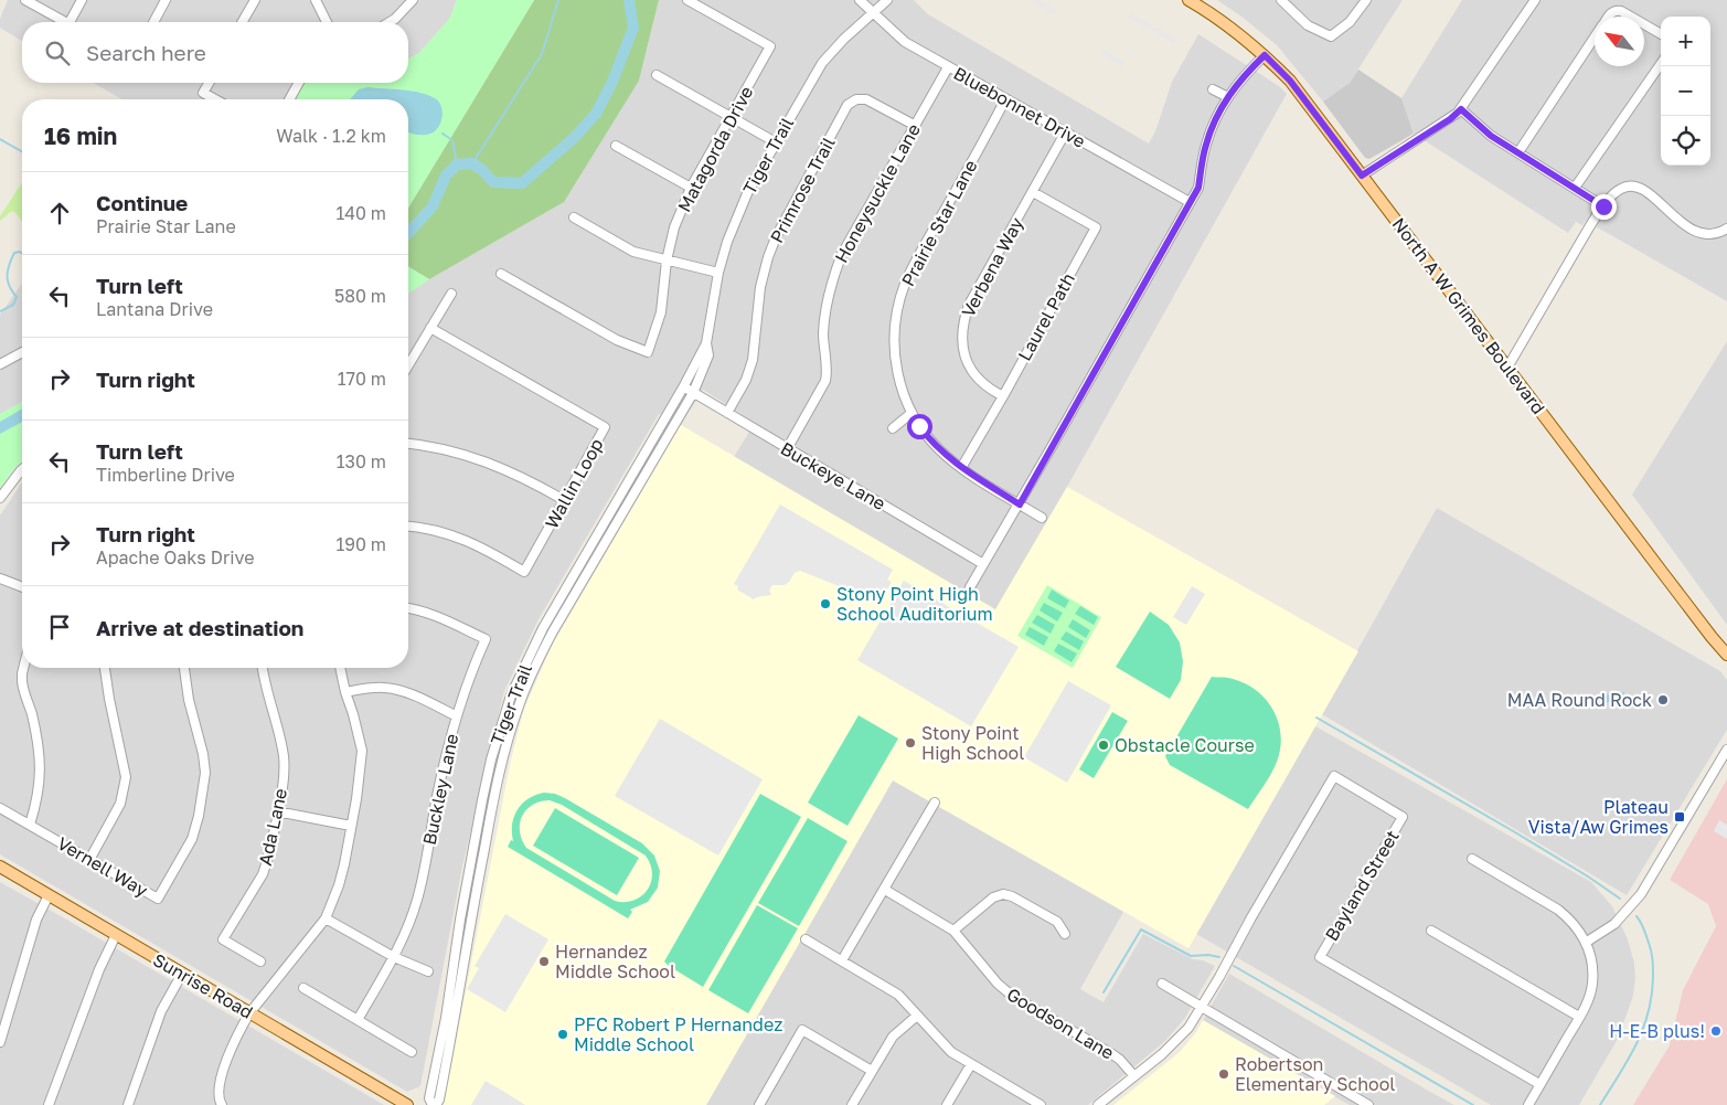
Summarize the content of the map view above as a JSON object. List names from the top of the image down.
{
  "streets": {
    "main road": ["North A W Grimes Boulevard", "Sunrise Road"],
    "street": [
      "Bluebonnet Drive",
      "Matagorda Drive",
      "Tiger Trail",
      "Primrose Trail",
      "Honeysuckle Lane",
      "Prairie Star Lane",
      "Verbena Way",
      "Laurel Path",
      "Buckeye Lane",
      "Wallin Loop",
      "Buckley Lane",
      "Ada Lane",
      "Vernell Way",
      "Bayland Street",
      "Goodson Lane"
    ]
  },
  "crossings": [
    ["Bluebonnet Drive", "Tiger Trail"],
    ["Bluebonnet Drive", "Honeysuckle Lane"],
    ["Bluebonnet Drive", "Prairie Star Lane"],
    ["Bluebonnet Drive", "Verbena Way"],
    ["Tiger Trail", "Buckeye Lane"],
    ["Primrose Trail", "Honeysuckle Lane"],
    ["Primrose Trail", "Buckeye Lane"],
    ["Honeysuckle Lane", "Buckeye Lane"],
    ["Prairie Star Lane", "Laurel Path"],
    ["Verbena Way", "Laurel Path"],
    ["Bayland Street", "Goodson Lane"]
  ],
  "places": {
    "other": [
      "Stony Point High School Auditorium",
      "MAA Round Rock",
      "Stony Point High School",
      "Obstacle Course",
      "Hernandez Middle School",
      "H-E-B plus!",
      "PFC Robert P Hernandez Middle School",
      "Robertson Elementary School"
    ],
    "transit": ["Plateau Vista/Aw Grimes"]
  },
  "north": "top left",
  "page": {
    "map_buttons": ["+", "−"],
    "search": "Search here",
    "heading": ["16 min", "Walk · 1.2 km"],
    "list": [
      ["Continue", "Prairie Star Lane", "140 m"],
      ["Turn left", "Lantana Drive", "580 m"],
      ["Turn right", "170 m"],
      ["Turn left", "Timberline Drive", "130 m"],
      ["Turn right", "Apache Oaks Drive", "190 m"],
      "Arrive at destination"
    ]
  }
}
